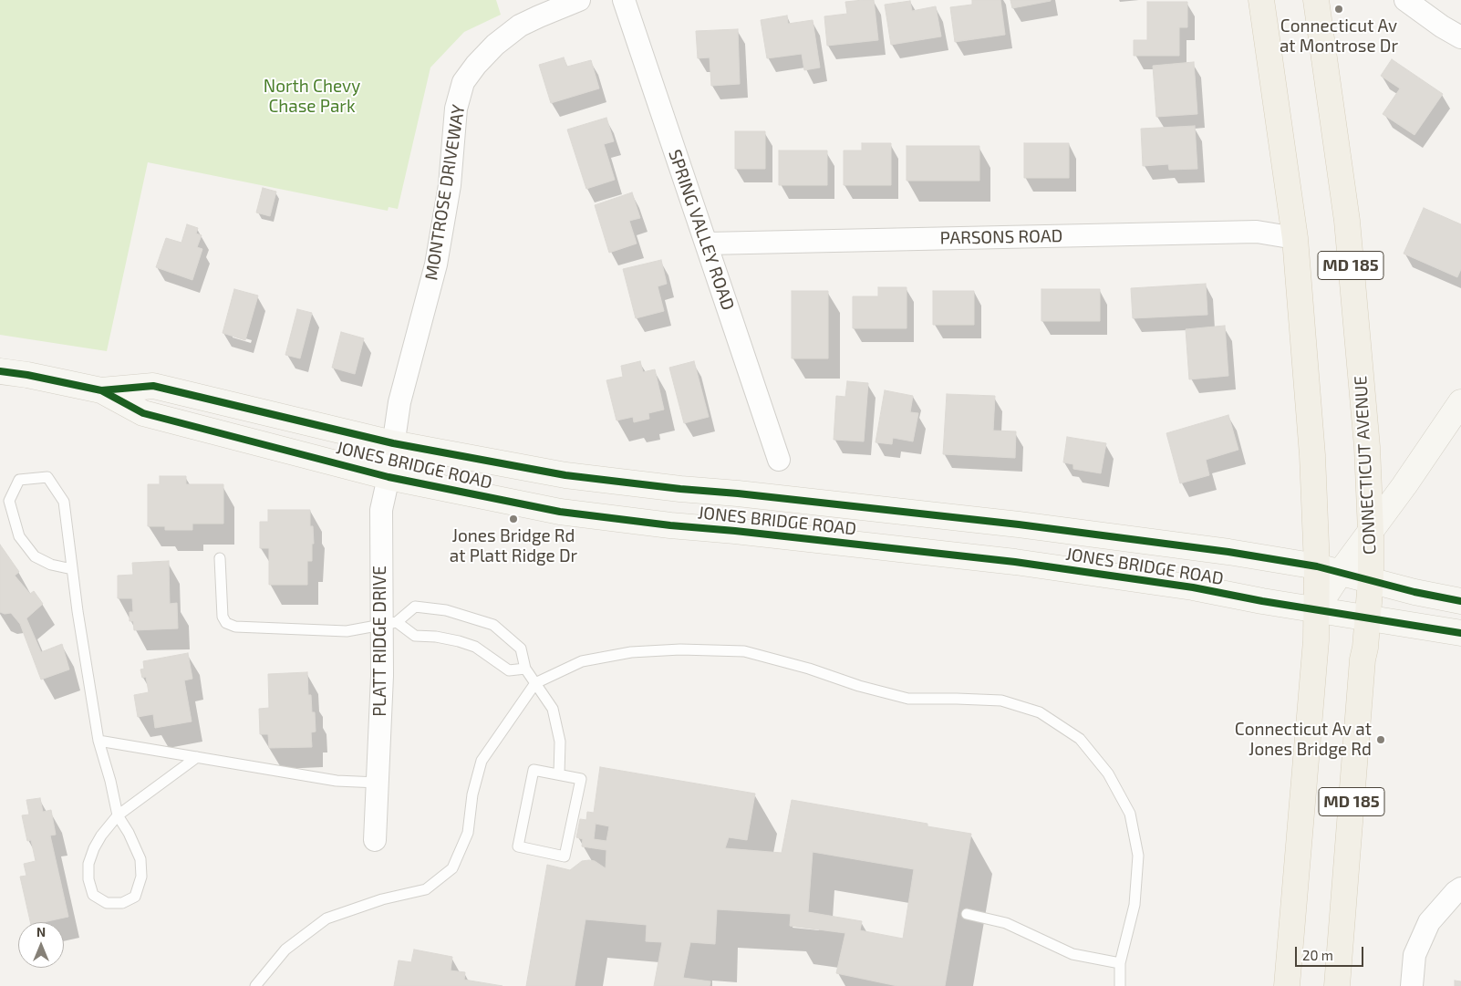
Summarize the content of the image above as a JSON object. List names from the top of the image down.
{
  "streets": {
    "main road": ["MD 185", "JONES BRIDGE ROAD", "CONNECTICUT AVENUE"],
    "street": [
      "MONTROSE DRIVEWAY",
      "SPRING VALLEY ROAD",
      "PARSONS ROAD",
      "PLATT RIDGE DRIVE"
    ]
  },
  "crossings": [
    ["MONTROSE DRIVEWAY", "JONES BRIDGE ROAD"],
    ["MONTROSE DRIVEWAY", "PLATT RIDGE DRIVE"],
    ["SPRING VALLEY ROAD", "PARSONS ROAD"],
    ["PARSONS ROAD", "MD 185"],
    ["MD 185", "JONES BRIDGE ROAD"],
    ["JONES BRIDGE ROAD", "CONNECTICUT AVENUE"],
    ["JONES BRIDGE ROAD", "PLATT RIDGE DRIVE"]
  ],
  "parks": ["North Chevy Chase Park"],
  "places": ["Connecticut Av at Montrose Dr", "Jones Bridge Rd at Platt Ridge Dr", "Connecticut Av at Jones Bridge Rd"],
  "scale_bar": "20 m",
  "north": "top"
}
